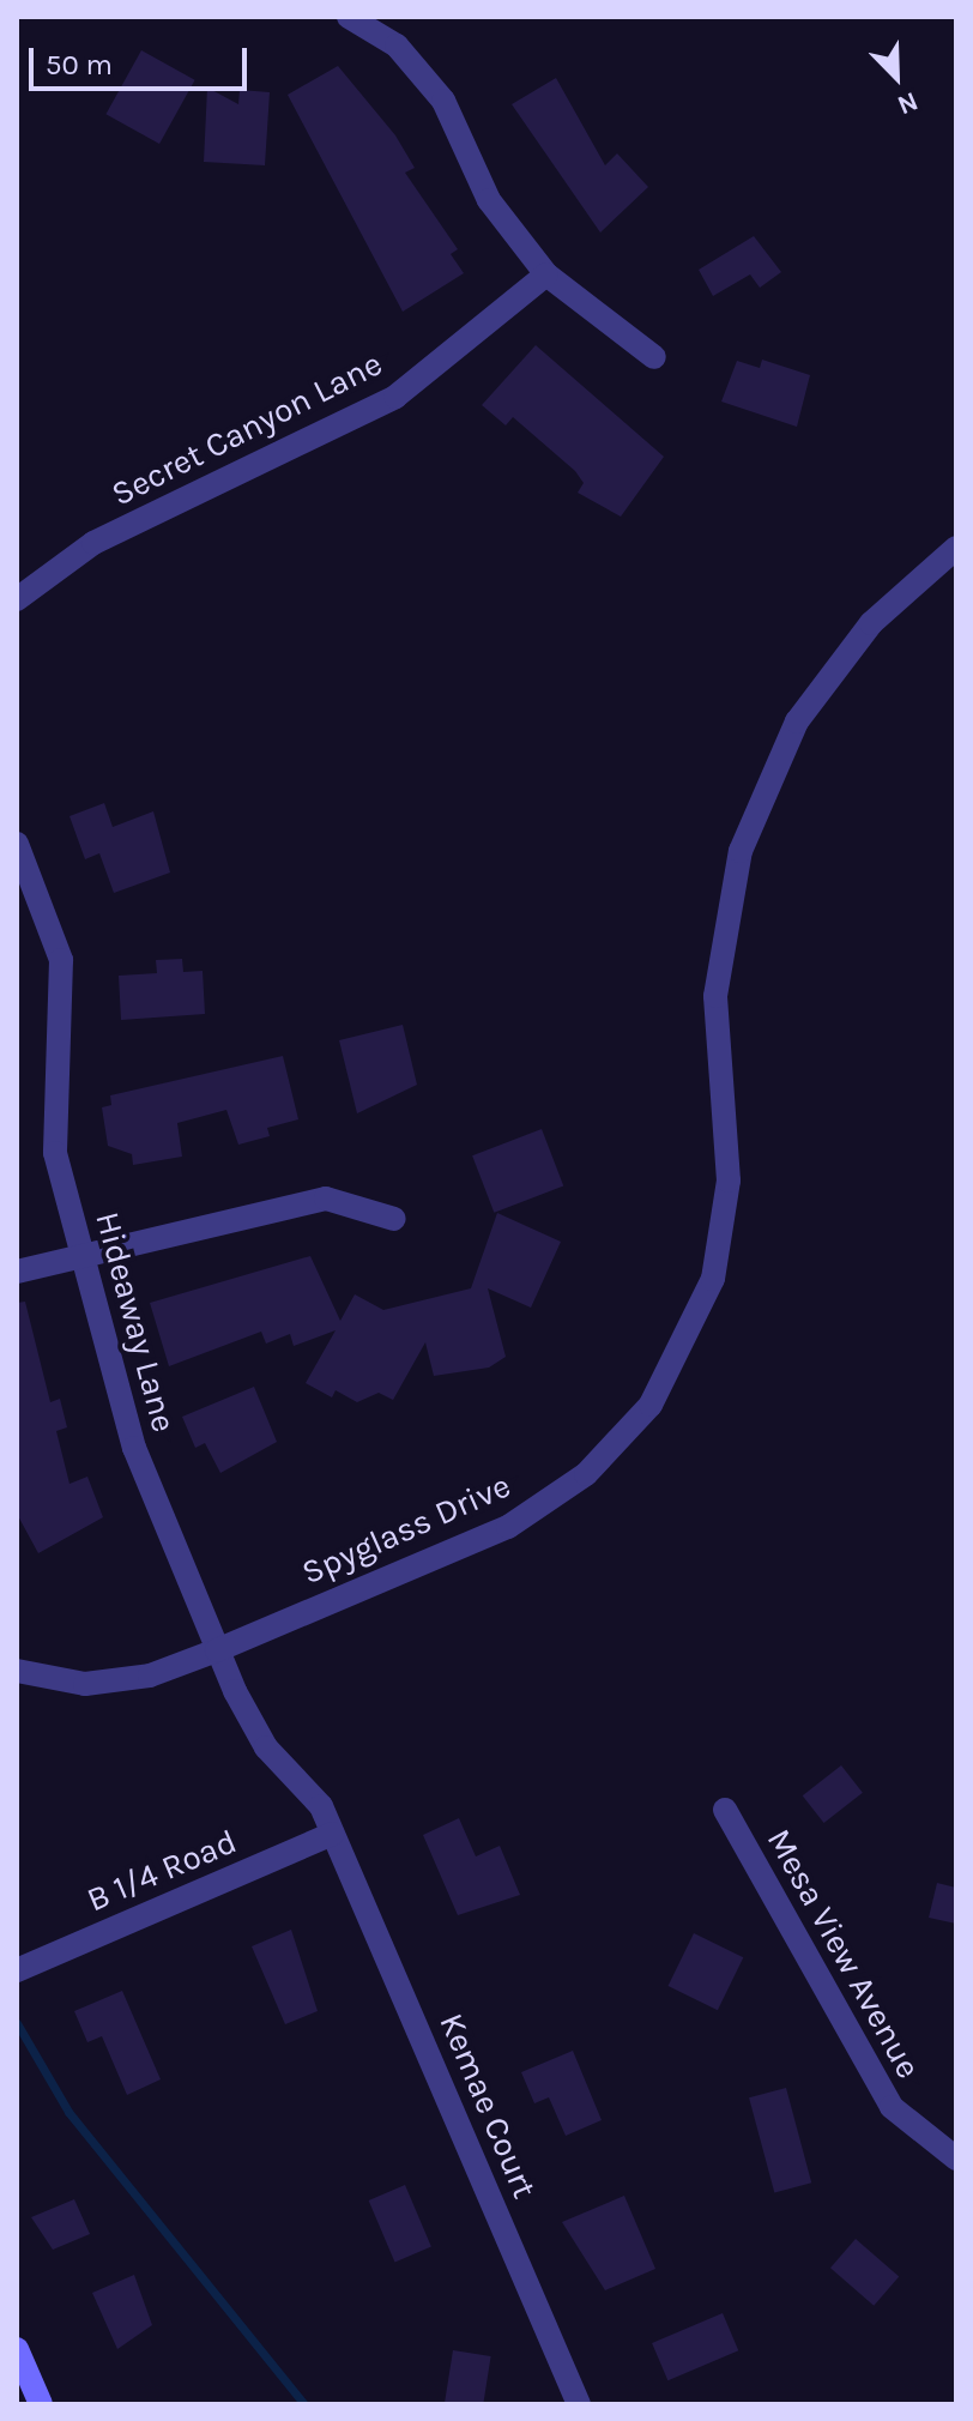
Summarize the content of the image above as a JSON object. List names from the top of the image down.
{
  "streets": {
    "street": [
      "Secret Canyon Lane",
      "Hideaway Lane",
      "Spyglass Drive",
      "B 1/4 Road",
      "Mesa View Avenue",
      "Kemae Court"
    ]
  },
  "crossings": [
    ["Hideaway Lane", "Spyglass Drive"],
    ["Hideaway Lane", "B 1/4 Road"],
    ["Hideaway Lane", "Kemae Court"],
    ["B 1/4 Road", "Kemae Court"]
  ],
  "scale_bar": "50 m",
  "north": "bottom right"
}
